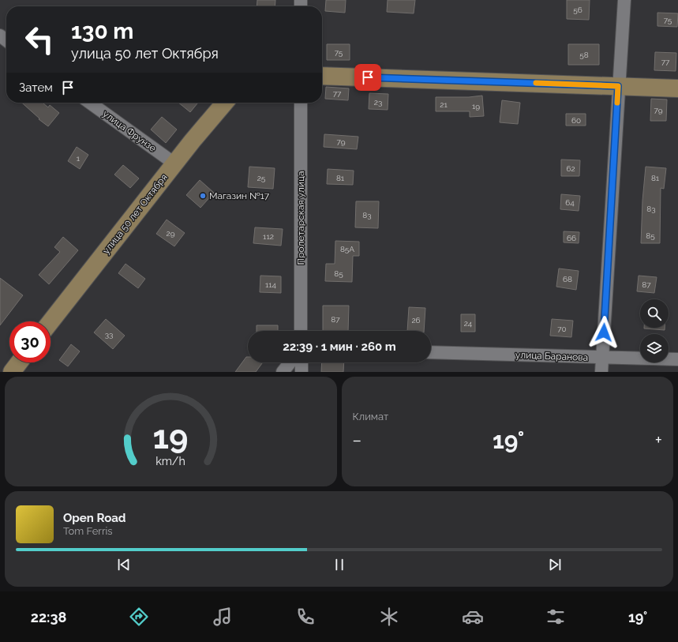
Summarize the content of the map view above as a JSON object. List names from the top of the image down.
{
  "streets": {
    "main road": ["улица 50 лет Октября"],
    "street": ["улица Фрунзе", "Пролетарская улица", "улица Баранова"]
  },
  "crossings": [
    ["улица Фрунзе", "улица 50 лет Октября"]
  ],
  "places": ["Магазин №17"],
  "house_numbers": [
    "56",
    "75",
    "75",
    "58",
    "77",
    "77",
    "23",
    "21",
    "19",
    "79",
    "60",
    "79",
    "1",
    "62",
    "25",
    "81",
    "81",
    "64",
    "83",
    "83",
    "29",
    "85",
    "112",
    "66",
    "85А",
    "85",
    "68",
    "114",
    "87",
    "87",
    "26",
    "24",
    "70",
    "33"
  ],
  "page": {
    "turn": ["130 m", "улица 50 лет Октября"],
    "then": "Затем",
    "limit": "30",
    "trip": "22:39 · 1 мин · 260 m",
    "tile": "Климат",
    "heat": ["−", "19°", "+"],
    "song": ["Open Road", "Tom Ferris"],
    "tabs": ["22:38", "19°"],
    "gauge": ["19", "km/h"]
  }
}
